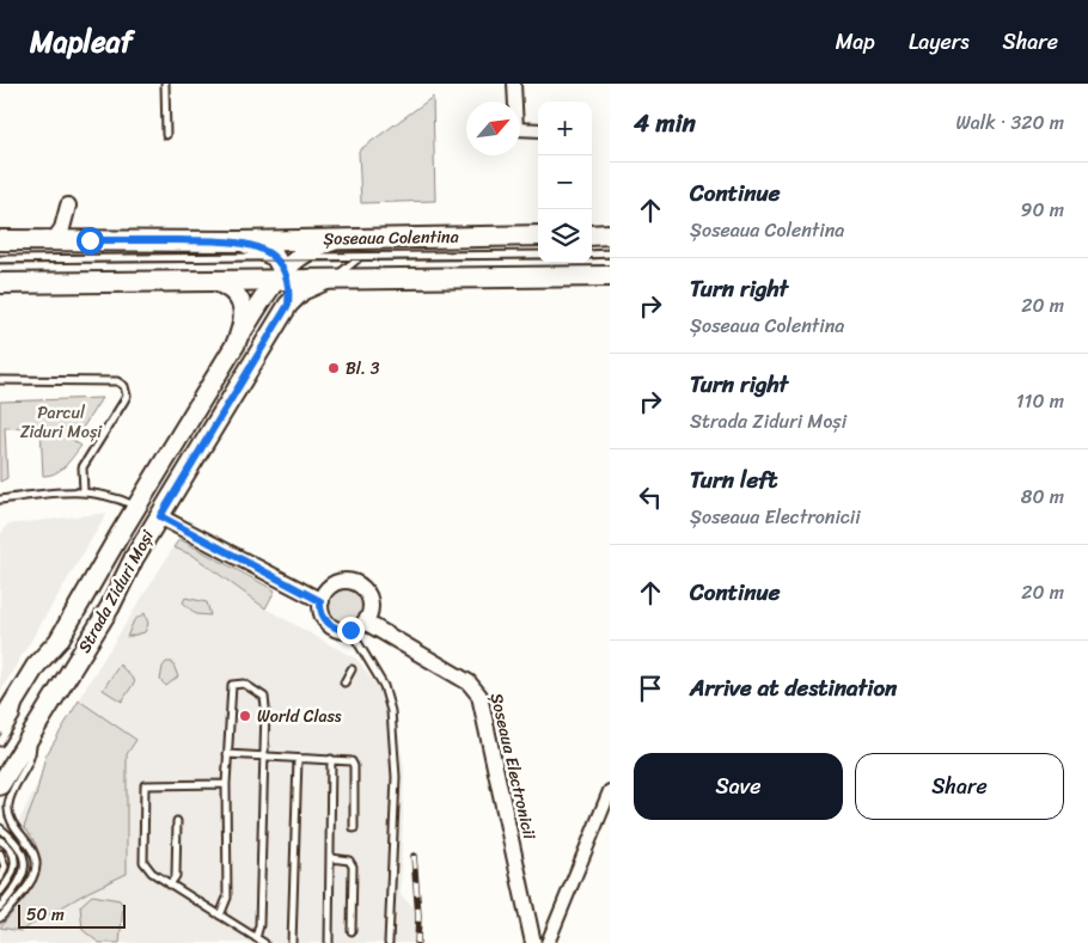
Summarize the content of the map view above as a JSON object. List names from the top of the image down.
{
  "streets": {
    "main road": ["Șoseaua Colentina", "Strada Ziduri Moși"],
    "street": ["Șoseaua Electronicii"]
  },
  "crossings": [
    ["Șoseaua Colentina", "Strada Ziduri Moși"]
  ],
  "parks": ["Parcul Ziduri Moși"],
  "places": ["Bl. 3", "World Class"],
  "scale_bar": "50 m",
  "north": "top right",
  "page": {
    "header": "Mapleaf",
    "nav": ["Map", "Layers", "Share"],
    "heading": ["4 min", "Walk · 320 m"],
    "map_buttons": ["+", "−"],
    "list": [
      ["Continue", "Șoseaua Colentina", "90 m"],
      ["Turn right", "Șoseaua Colentina", "20 m"],
      ["Turn right", "Strada Ziduri Moși", "110 m"],
      ["Turn left", "Șoseaua Electronicii", "80 m"],
      ["Continue", "20 m"],
      "Arrive at destination"
    ],
    "buttons": ["Save", "Share"],
    "scale": "50 m"
  }
}
